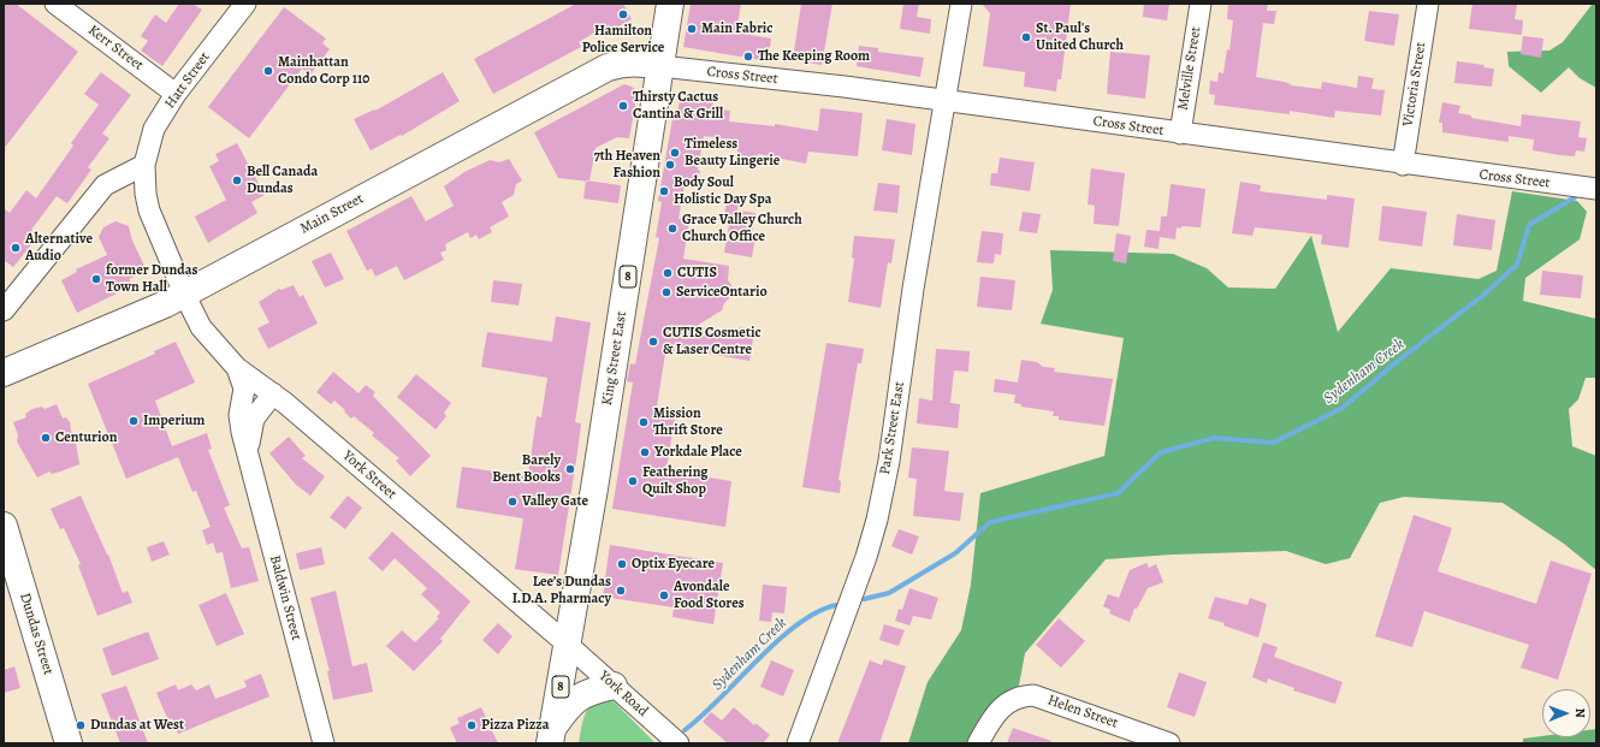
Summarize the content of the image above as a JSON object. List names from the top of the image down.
{
  "streets": {
    "main road": [
      "Main Street",
      "8",
      "King Street East",
      "Dundas Street"
    ],
    "street": [
      "Kerr Street",
      "Melville Street",
      "Cross Street",
      "Hatt Street",
      "Victoria Street",
      "Park Street East",
      "York Street",
      "Baldwin Street",
      "York Road",
      "Helen Street"
    ]
  },
  "crossings": [
    ["Kerr Street", "Hatt Street"],
    ["Melville Street", "Cross Street"],
    ["Cross Street", "Victoria Street"],
    ["Cross Street", "Main Street"],
    ["Cross Street", "King Street East"],
    ["Cross Street", "Park Street East"],
    ["Hatt Street", "Main Street"],
    ["Hatt Street", "York Street"],
    ["Main Street", "King Street East"],
    ["Main Street", "York Street"],
    ["8", "King Street East"],
    ["8", "York Street"],
    ["8", "York Road"],
    ["King Street East", "York Street"],
    ["King Street East", "York Road"],
    ["York Street", "Baldwin Street"],
    ["York Street", "York Road"]
  ],
  "water": ["Sydenham Creek"],
  "places": [
    "Hamilton Police Service",
    "Main Fabric",
    "St. Paul's United Church",
    "The Keeping Room",
    "Mainhattan Condo Corp 110",
    "Thirsty Cactus Cantina & Grill",
    "Timeless Beauty Lingerie",
    "7th Heaven Fashion",
    "Bell Canada Dundas",
    "Body Soul Holistic Day Spa",
    "Grace Valley Church Church Office",
    "Alternative Audio",
    "CUTIS",
    "former Dundas Town Hall",
    "ServiceOntario",
    "CUTIS Cosmetic & Laser Centre",
    "Imperium",
    "Mission Thrift Store",
    "Centurion",
    "Yorkdale Place",
    "Barely Bent Books",
    "Feathering Quilt Shop",
    "Valley Gate",
    "Optix Eyecare",
    "Lee’s Dundas I.D.A. Pharmacy",
    "Avondale Food Stores",
    "Dundas at West",
    "Pizza Pizza"
  ],
  "north": "right"
}
